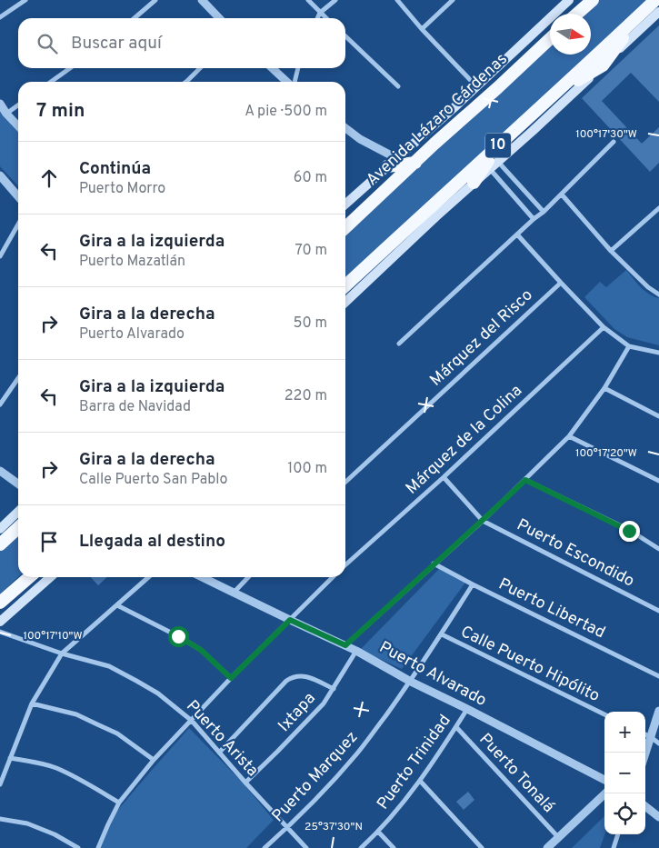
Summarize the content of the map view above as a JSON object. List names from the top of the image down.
{
  "streets": {
    "highway": ["Avenida Lázaro Cárdenas", "10"],
    "street": [
      "Márquez del Risco",
      "Márquez de la Colina",
      "Puerto Escondido",
      "Puerto Libertad",
      "Calle Puerto Hipólito",
      "Puerto Alvarado",
      "Ixtapa",
      "Puerto Arista",
      "Puerto Trinidad",
      "Puerto Tonalá",
      "Puerto Marquez"
    ]
  },
  "crossings": [
    ["Márquez de la Colina", "Puerto Escondido"],
    ["Puerto Libertad", "Puerto Marquez"],
    ["Calle Puerto Hipólito", "Puerto Marquez"],
    ["Puerto Alvarado", "Ixtapa"],
    ["Puerto Alvarado", "Puerto Trinidad"],
    ["Puerto Alvarado", "Puerto Marquez"],
    ["Ixtapa", "Puerto Arista"],
    ["Puerto Arista", "Puerto Marquez"],
    ["Puerto Trinidad", "Puerto Tonalá"]
  ],
  "north": "right",
  "page": {
    "search": "Buscar aquí",
    "heading": ["7 min", "A pie · 500 m"],
    "list": [
      ["Continúa", "Puerto Morro", "60 m"],
      ["Gira a la izquierda", "Puerto Mazatlán", "70 m"],
      ["Gira a la derecha", "Puerto Alvarado", "50 m"],
      ["Gira a la izquierda", "Barra de Navidad", "220 m"],
      ["Gira a la derecha", "Calle Puerto San Pablo", "100 m"],
      "Llegada al destino"
    ],
    "map_buttons": ["+", "−"]
  },
  "coordinates": [
    "100°17'30\"W",
    "100°17'20\"W",
    "100°17'10\"W",
    "25°37'30\"N"
  ]
}
